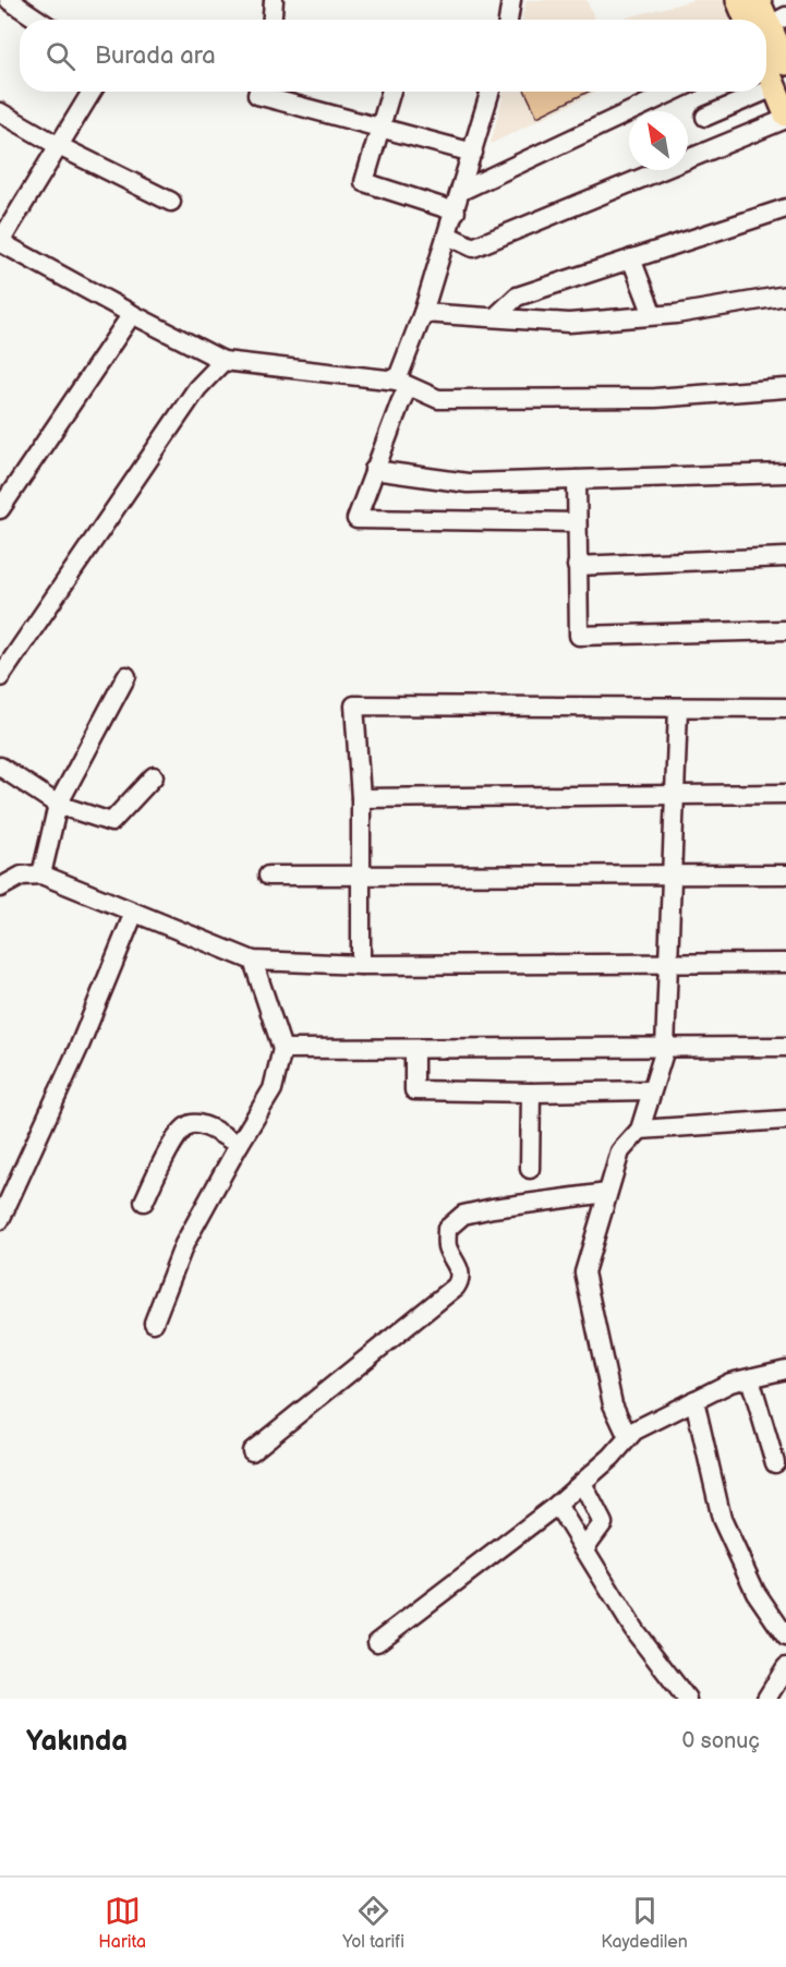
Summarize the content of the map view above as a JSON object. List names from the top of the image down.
{
  "north": "top left",
  "page": {
    "search": "Burada ara",
    "heading": ["Yakında", "0 sonuç"],
    "nav": ["Harita", "Yol tarifi", "Kaydedilen"]
  }
}
